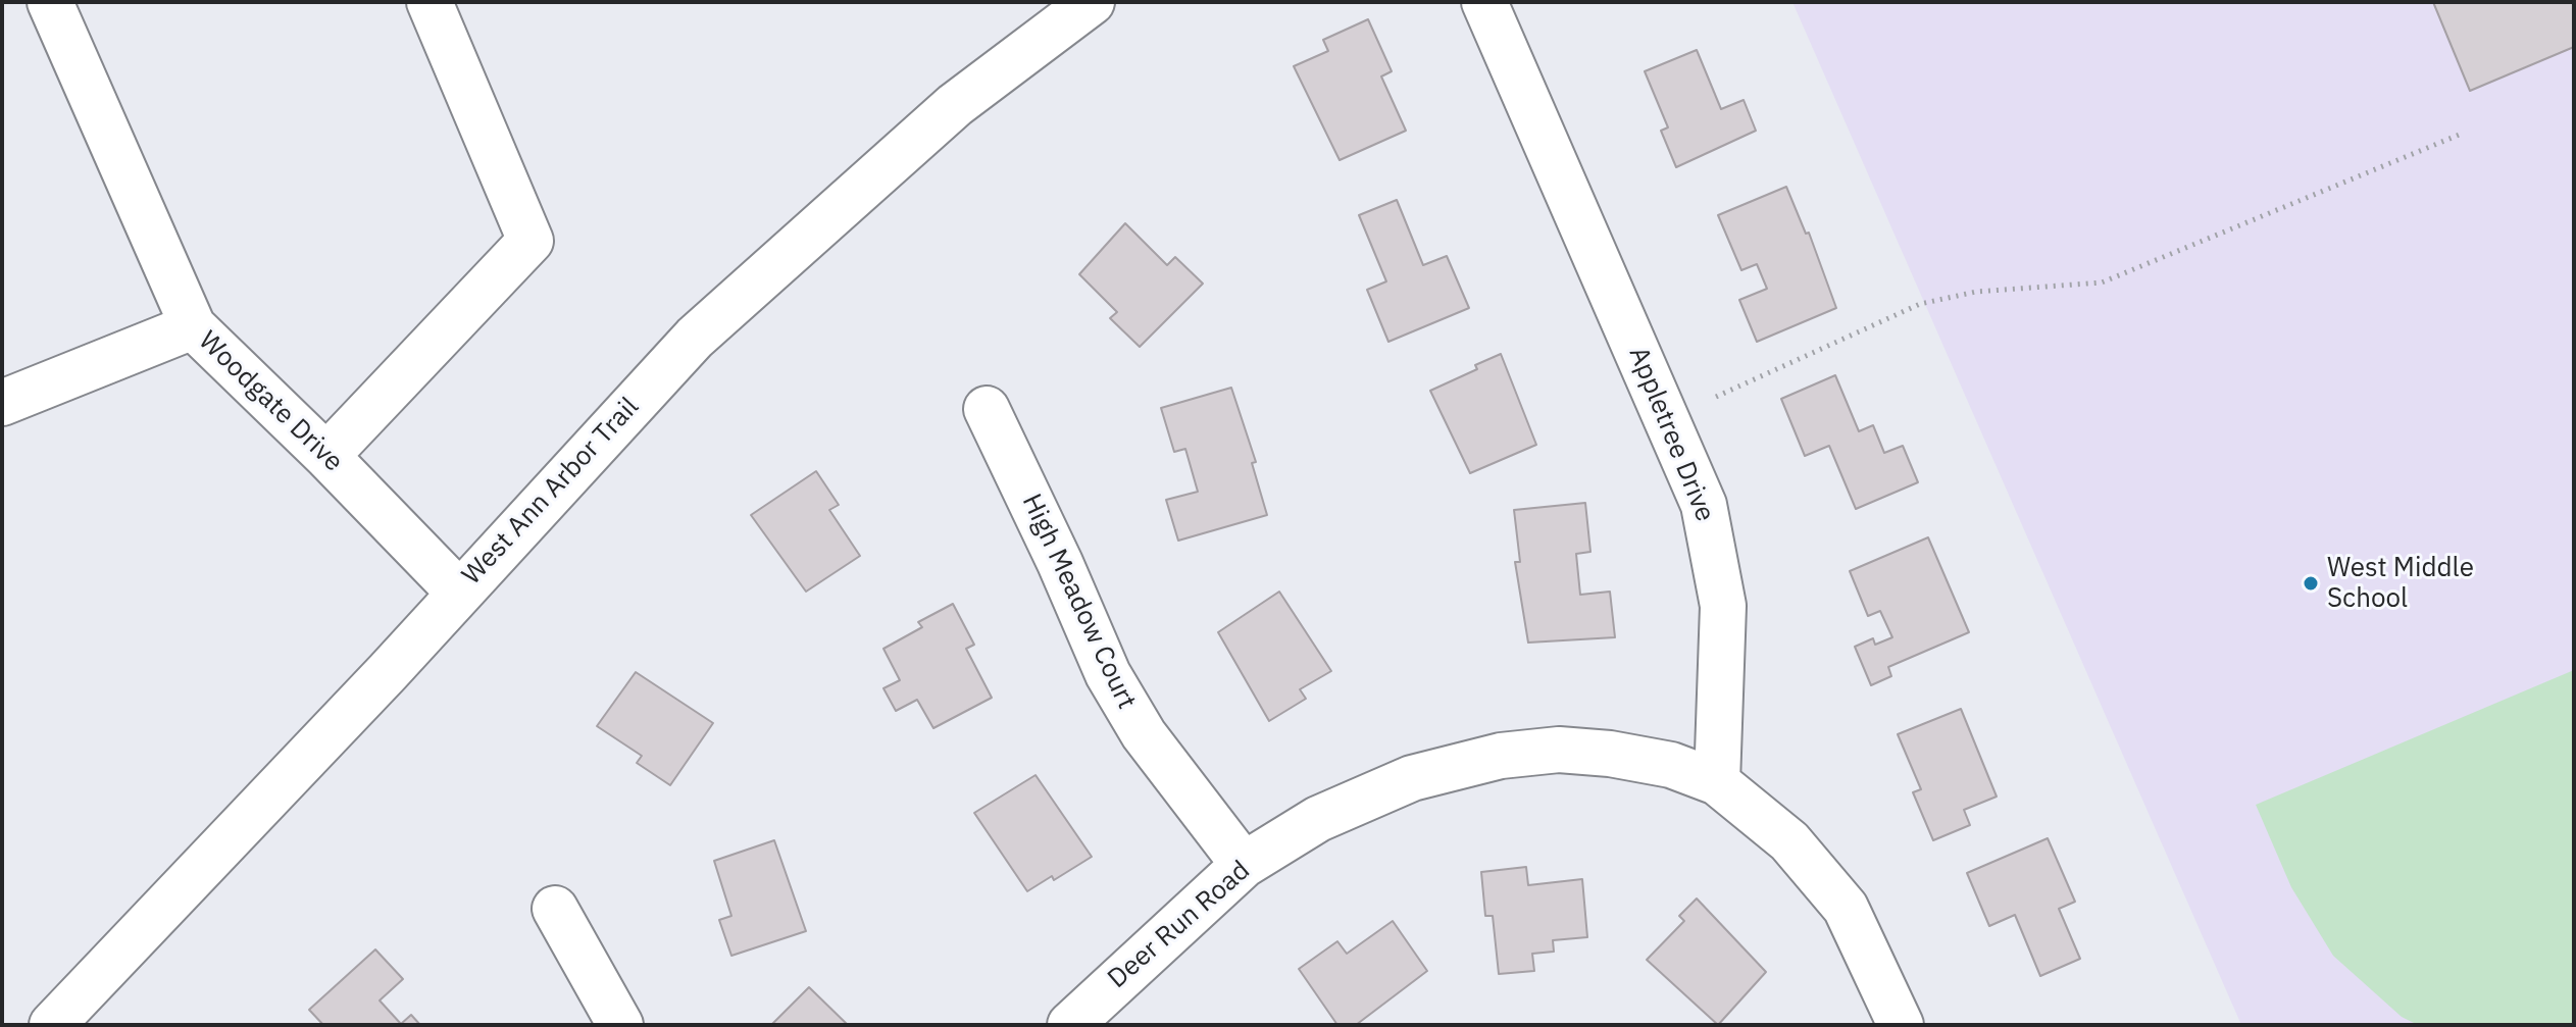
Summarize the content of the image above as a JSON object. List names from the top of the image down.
{
  "streets": {
    "street": [
      "Woodgate Drive",
      "Appletree Drive",
      "West Ann Arbor Trail",
      "High Meadow Court",
      "Deer Run Road"
    ]
  },
  "crossings": [
    ["Woodgate Drive", "West Ann Arbor Trail"],
    ["Appletree Drive", "Deer Run Road"],
    ["High Meadow Court", "Deer Run Road"]
  ],
  "places": ["West Middle School"]
}
